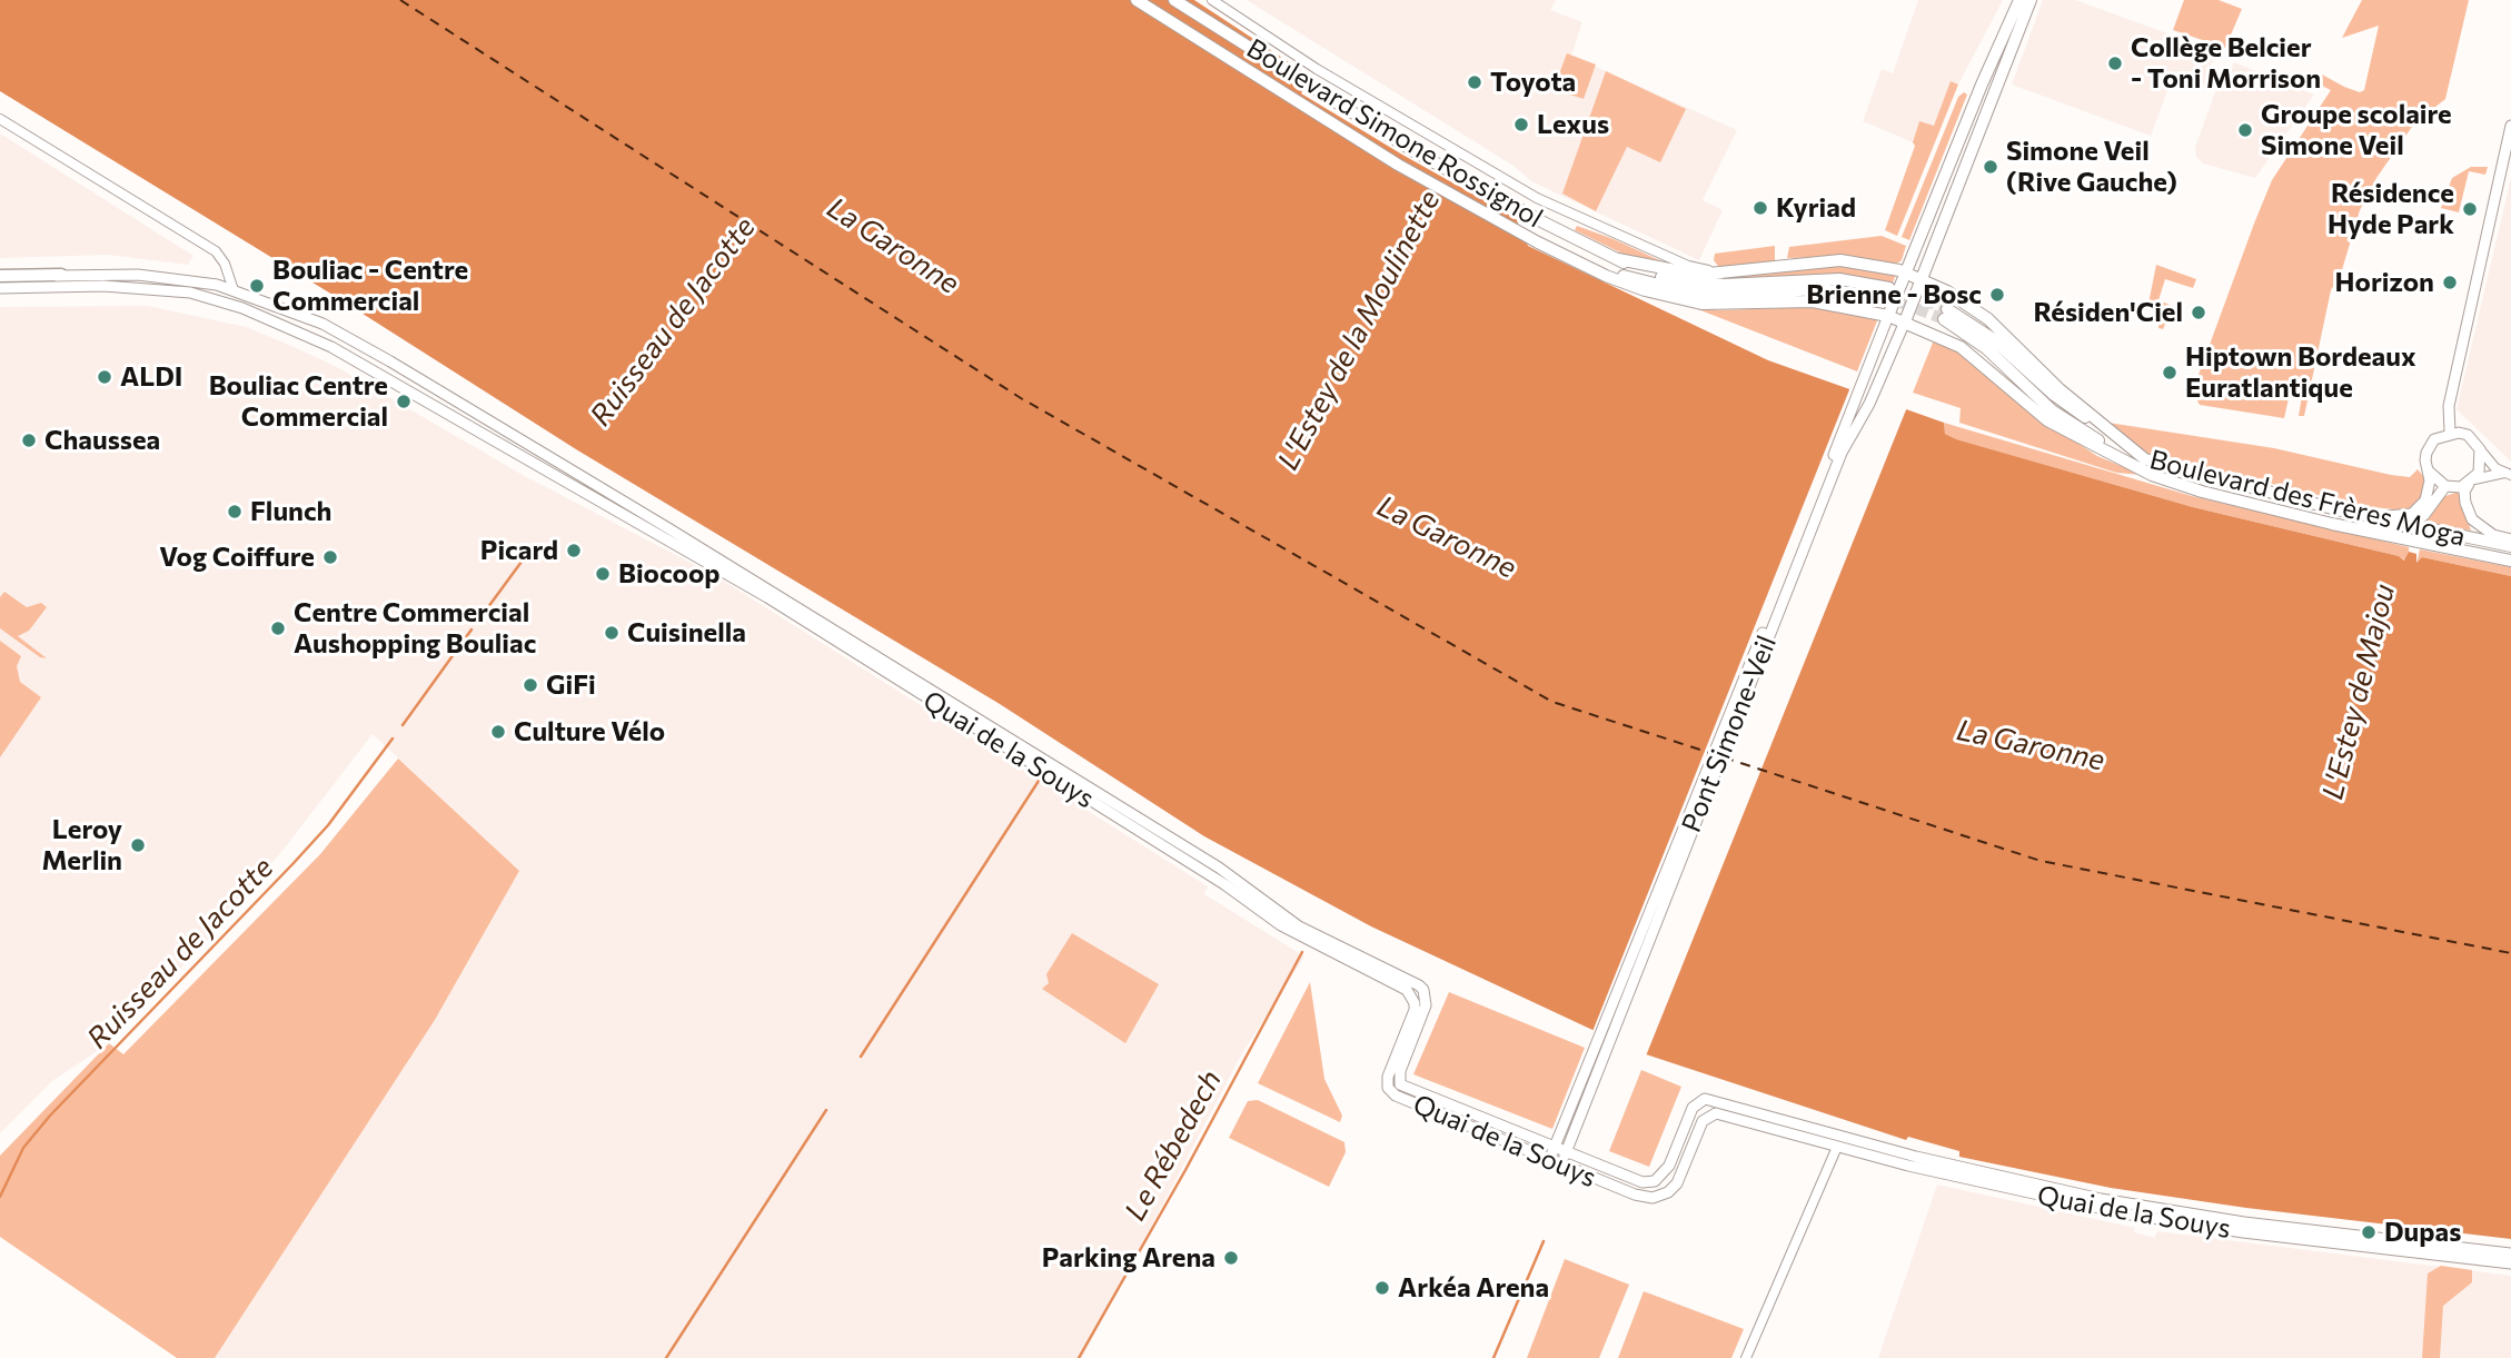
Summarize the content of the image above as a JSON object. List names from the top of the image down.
{
  "streets": {
    "main road": [
      "Boulevard Simone Rossignol",
      "Boulevard des Frères Moga",
      "Pont Simone-Veil",
      "Quai de la Souys"
    ]
  },
  "crossings": [
    ["Pont Simone-Veil", "Quai de la Souys"]
  ],
  "water": [
    "La Garonne",
    "Ruisseau de Jacotte",
    "L'Estey de la Moulinette",
    "L'Estey de Majou",
    "Le Rébedech"
  ],
  "places": [
    "Collège Belcier - Toni Morrison",
    "Toyota",
    "Lexus",
    "Groupe scolaire Simone Veil",
    "Simone Veil (Rive Gauche)",
    "Kyriad",
    "Résidence Hyde Park",
    "Horizon",
    "Bouliac - Centre Commercial",
    "Brienne - Bosc",
    "Résiden'Ciel",
    "Hiptown Bordeaux Euratlantique",
    "ALDI",
    "Bouliac Centre Commercial",
    "Chaussea",
    "Flunch",
    "Picard",
    "Vog Coiffure",
    "Biocoop",
    "Centre Commercial Aushopping Bouliac",
    "Cuisinella",
    "GiFi",
    "Culture Vélo",
    "Leroy Merlin",
    "Dupas",
    "Parking Arena",
    "Arkéa Arena"
  ]
}
